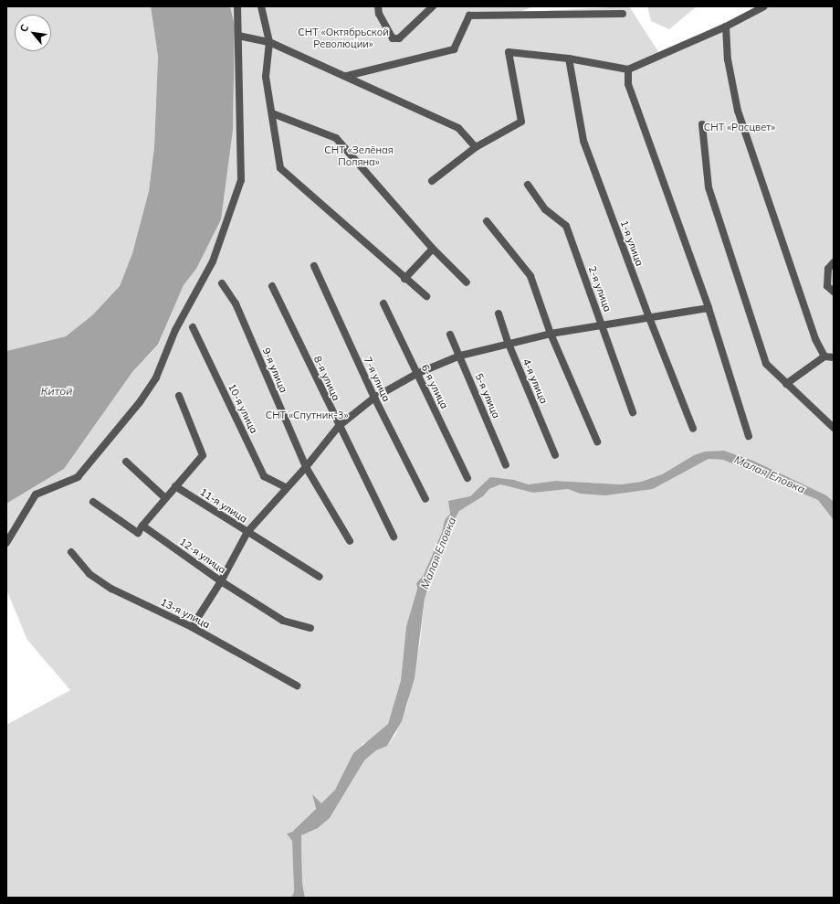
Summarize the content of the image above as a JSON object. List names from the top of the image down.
{
  "streets": {
    "street": [
      "1-я улица",
      "2-я улица",
      "9-я улица",
      "8-я улица",
      "7-я улица",
      "4-я улица",
      "6-я улица",
      "5-я улица",
      "10-я улица",
      "11-я улица",
      "12-я улица",
      "13-я улица"
    ]
  },
  "water": ["Китой", "Малая Еловка"],
  "parks": [
    "СНТ «Октябрьской Революции»",
    "СНТ «Расцвет»",
    "СНТ «Зелёная Поляна»",
    "СНТ «Спутник-3»"
  ],
  "north": "top left"
}
